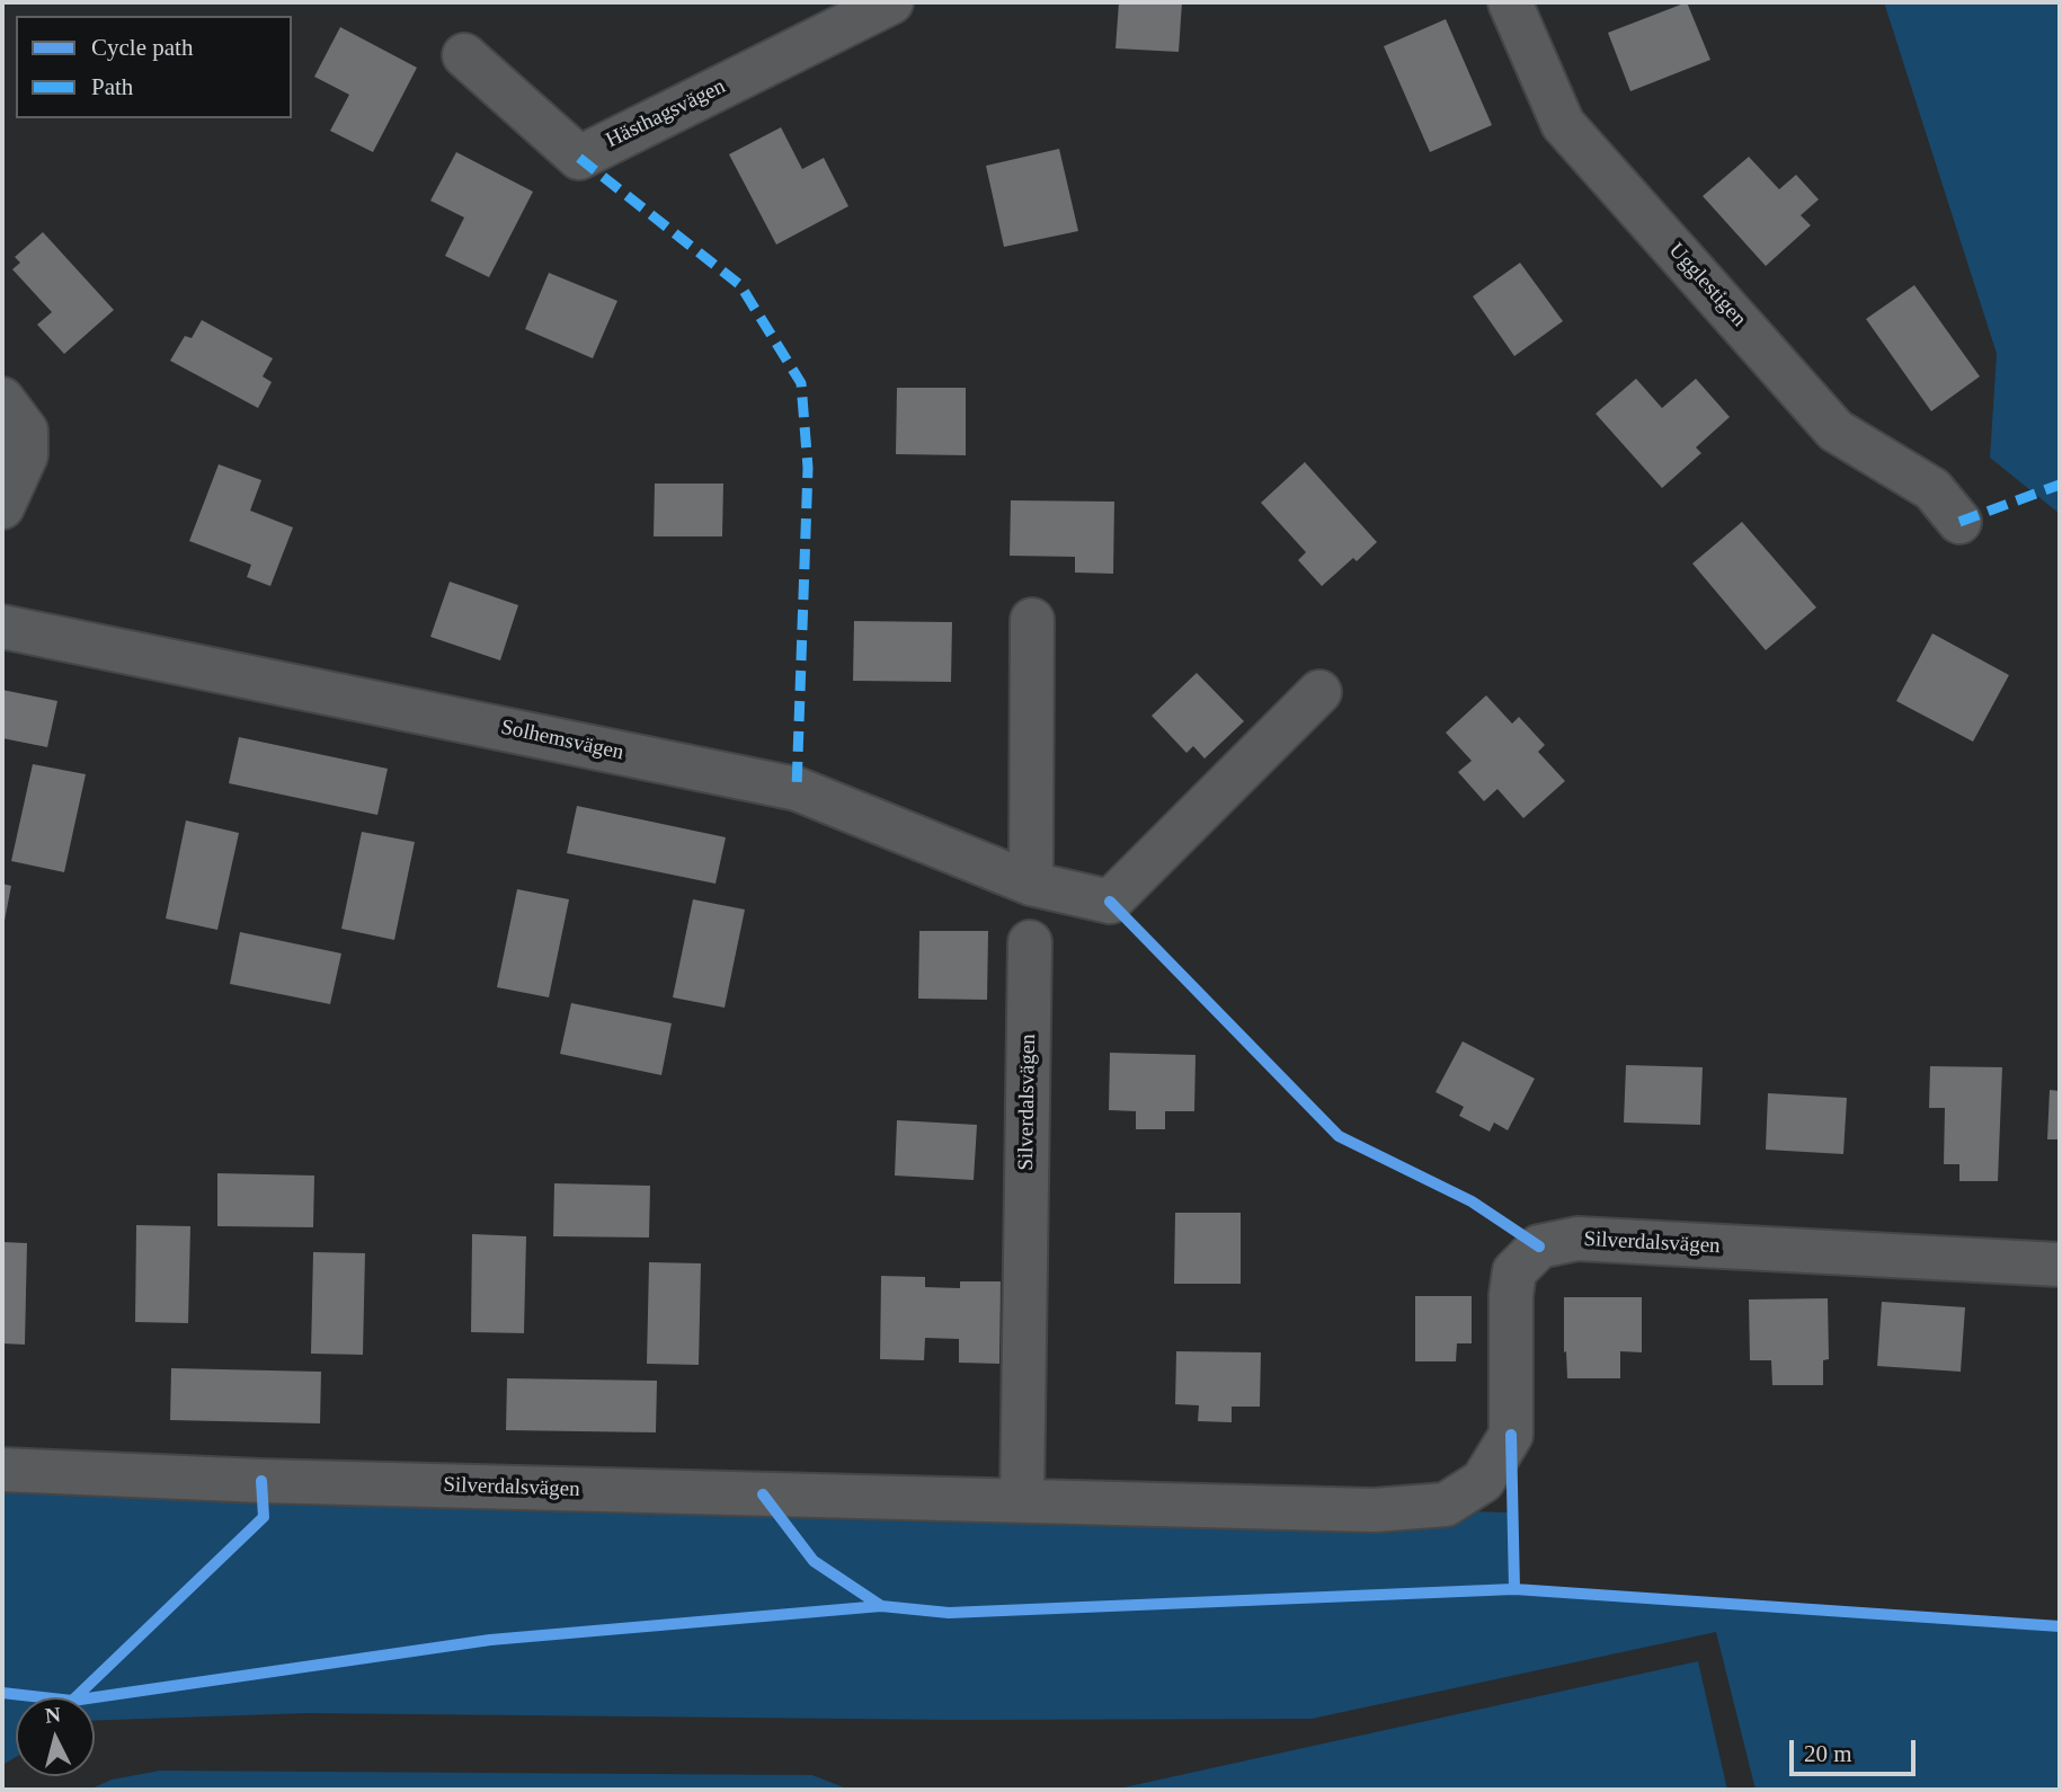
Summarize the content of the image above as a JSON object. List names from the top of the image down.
{
  "streets": {
    "street": [
      "Hästhagsvägen",
      "Ugglestigen",
      "Solhemsvägen",
      "Silverdalsvägen"
    ]
  },
  "legend": ["Cycle path", "Path"],
  "scale_bar": "20 m",
  "north": "top"
}
